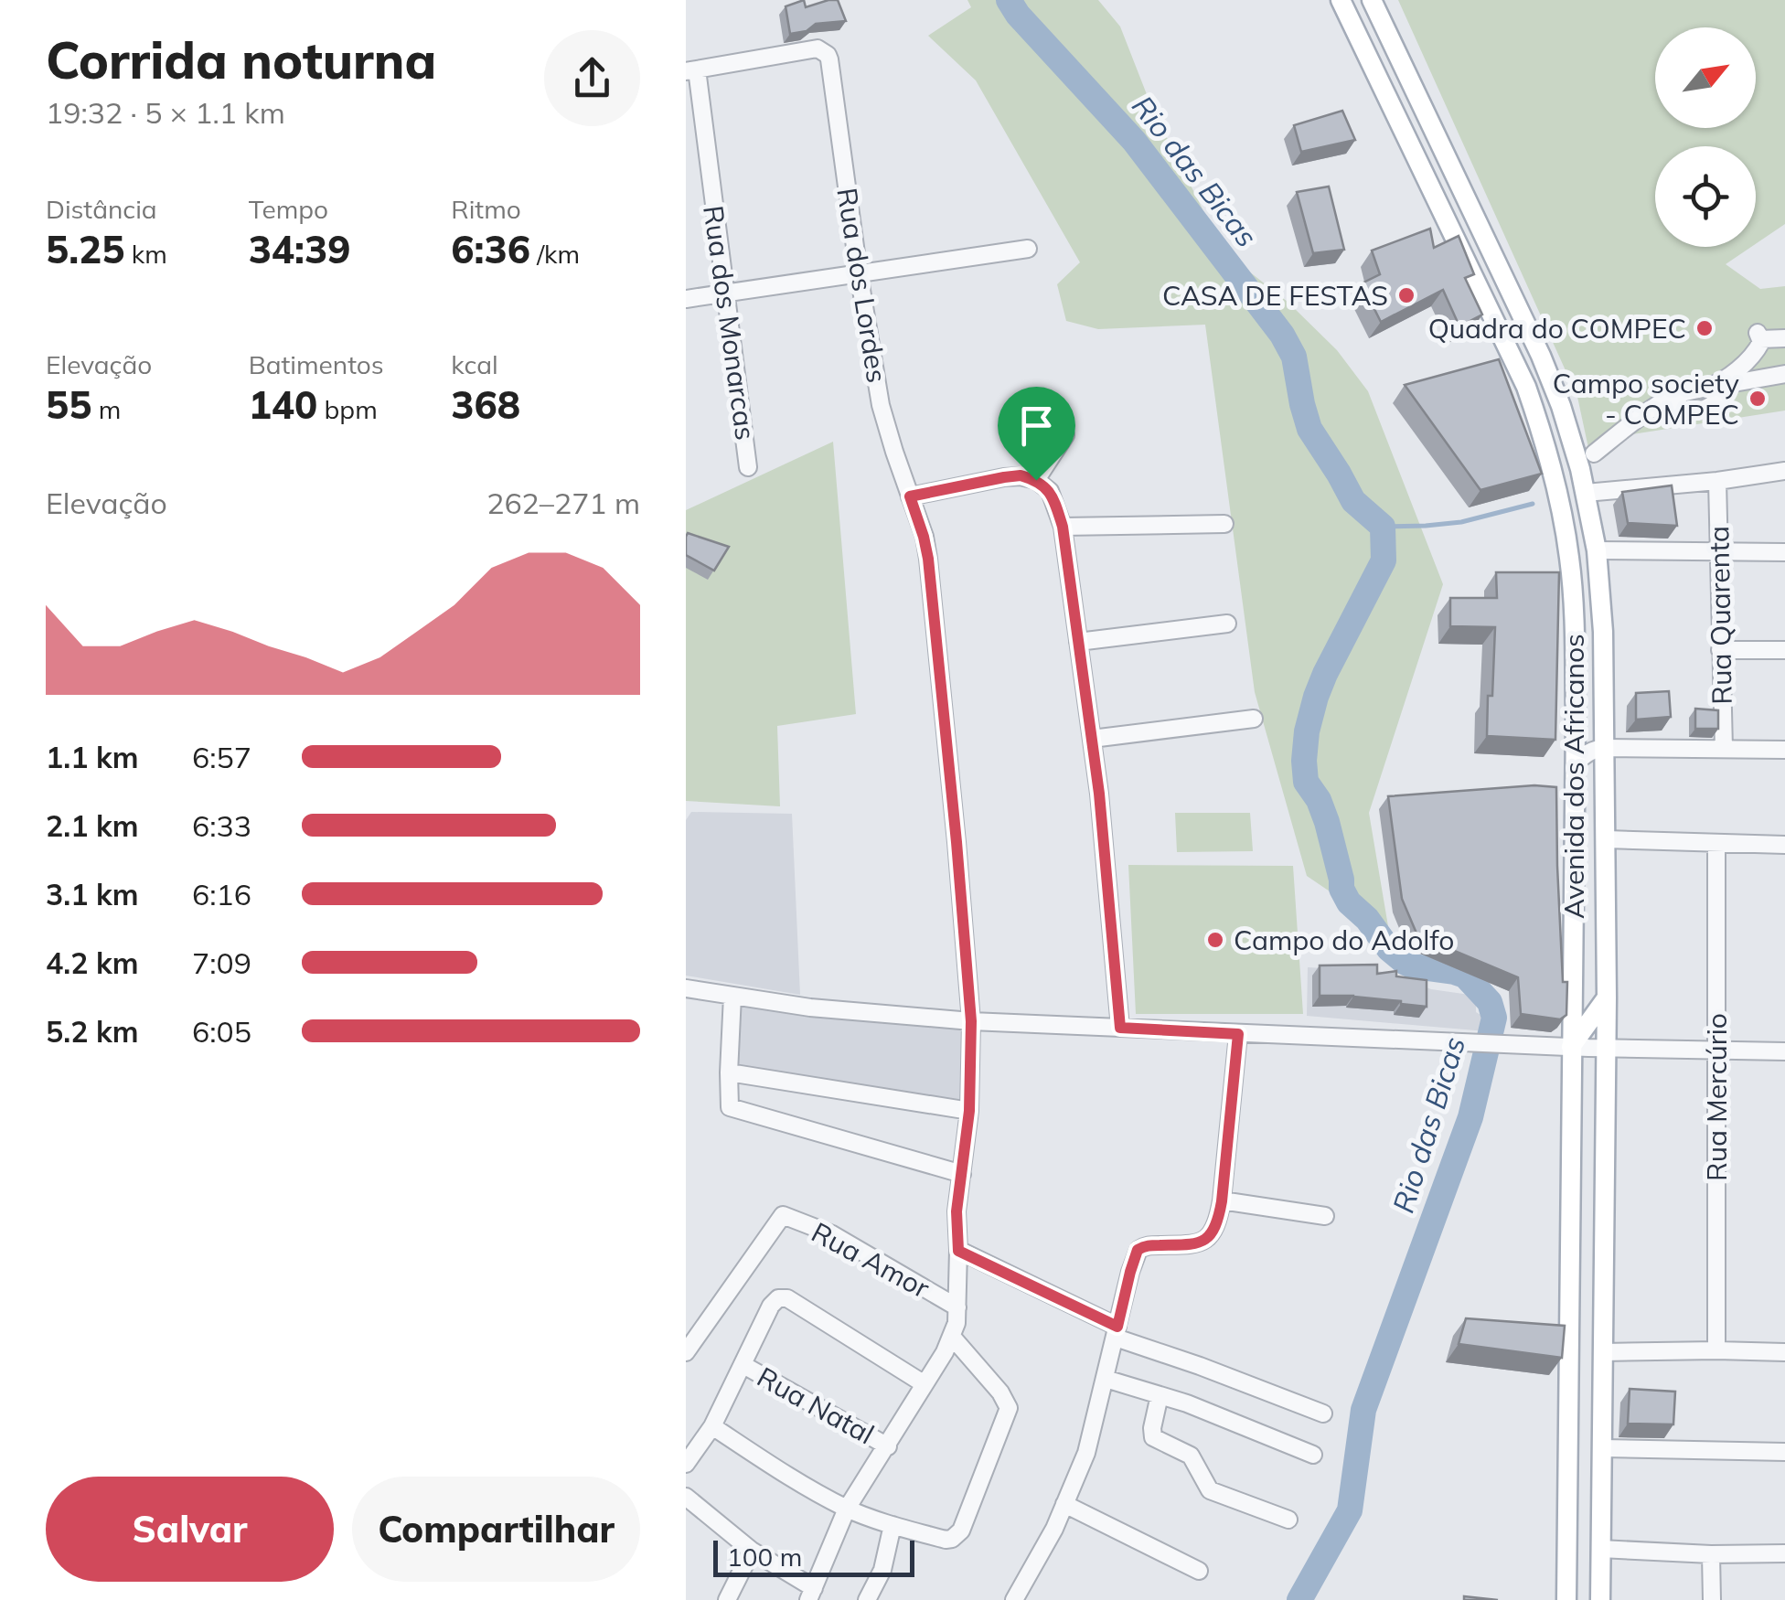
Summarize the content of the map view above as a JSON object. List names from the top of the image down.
{
  "streets": {
    "main road": ["Avenida dos Africanos"],
    "street": [
      "Rua dos Lordes",
      "Rua dos Monarcas",
      "Rua Quarenta",
      "Rua Mercúrio",
      "Rua Amor",
      "Rua Natal"
    ]
  },
  "crossings": [
    ["Rua dos Lordes", "Rua dos Monarcas"],
    ["Rua dos Lordes", "Rua Amor"]
  ],
  "water": ["Rio das Bicas"],
  "places": [
    "CASA DE FESTAS",
    "Quadra do COMPEC",
    "Campo society - COMPEC",
    "Campo do Adolfo"
  ],
  "scale_bar": "100 m",
  "north": "top right",
  "page": {
    "heading": ["Corrida noturna", "19:32 · 5 × 1.1 km"],
    "stats": [
      ["Distância", "5.25 km"],
      ["Tempo", "34:39"],
      ["Ritmo", "6:36 /km"],
      ["Elevação", "55 m"],
      ["Batimentos", "140 bpm"],
      ["kcal", "368"]
    ],
    "chart": ["Elevação", "262–271 m"],
    "list": [
      {
        "name": "1.1 km",
        "note": "6:57"
      },
      {
        "name": "2.1 km",
        "note": "6:33"
      },
      {
        "name": "3.1 km",
        "note": "6:16"
      },
      {
        "name": "4.2 km",
        "note": "7:09"
      },
      {
        "name": "5.2 km",
        "note": "6:05"
      }
    ],
    "buttons": ["Salvar", "Compartilhar"],
    "scale": "100 m"
  }
}
